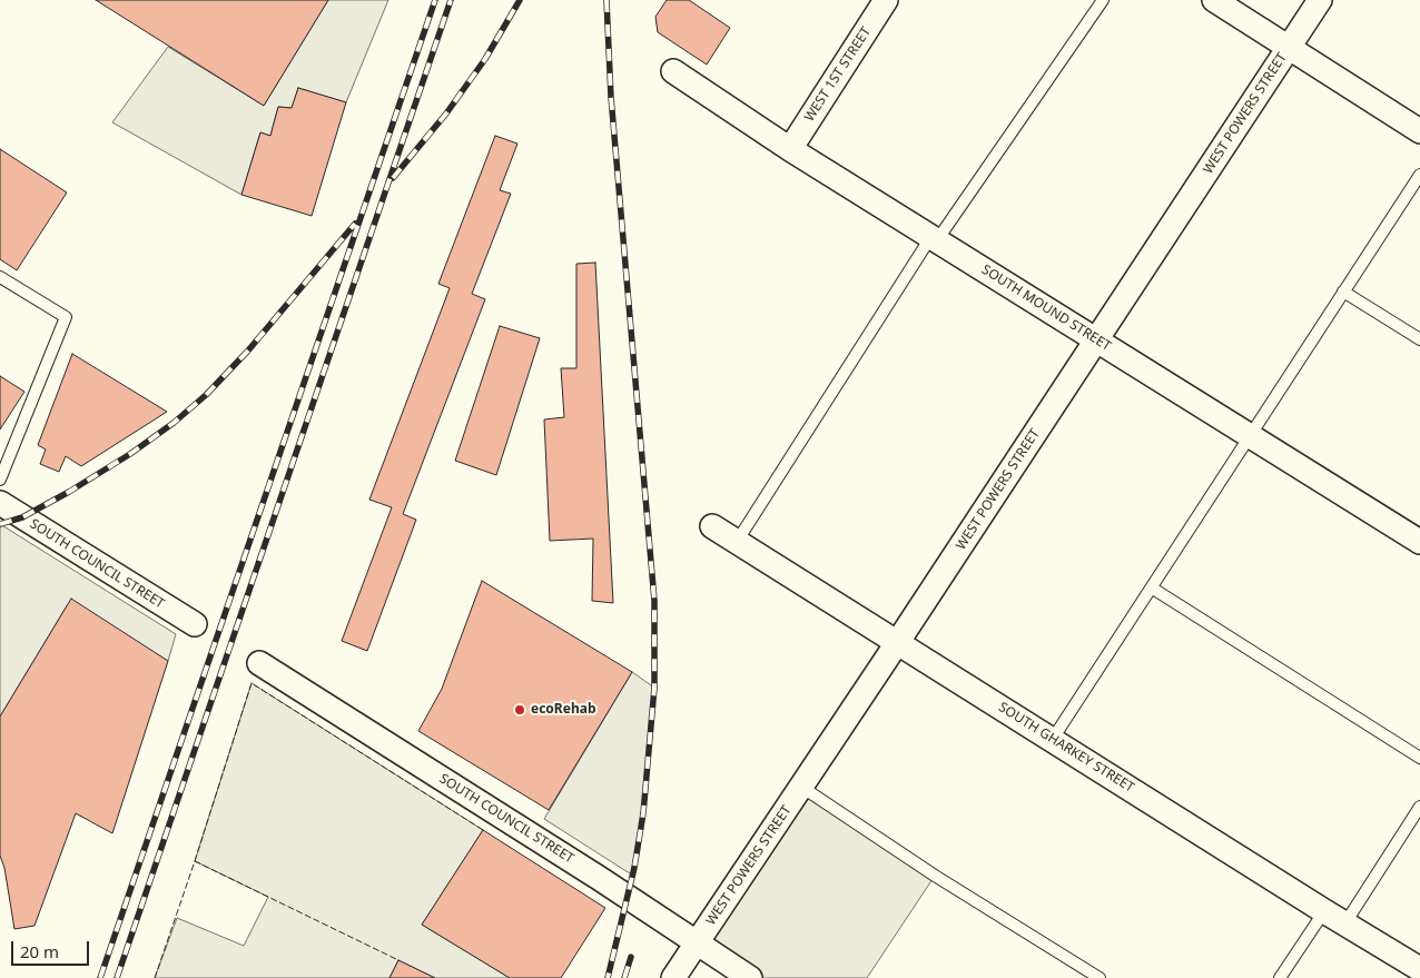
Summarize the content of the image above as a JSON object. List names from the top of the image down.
{
  "streets": {
    "street": [
      "WEST 1ST STREET",
      "WEST POWERS STREET",
      "SOUTH MOUND STREET",
      "SOUTH COUNCIL STREET",
      "SOUTH GHARKEY STREET"
    ]
  },
  "crossings": [
    ["WEST 1ST STREET", "SOUTH MOUND STREET"],
    ["WEST POWERS STREET", "SOUTH MOUND STREET"],
    ["WEST POWERS STREET", "SOUTH COUNCIL STREET"],
    ["WEST POWERS STREET", "SOUTH GHARKEY STREET"]
  ],
  "places": ["ecoRehab"],
  "scale_bar": "20 m"
}
